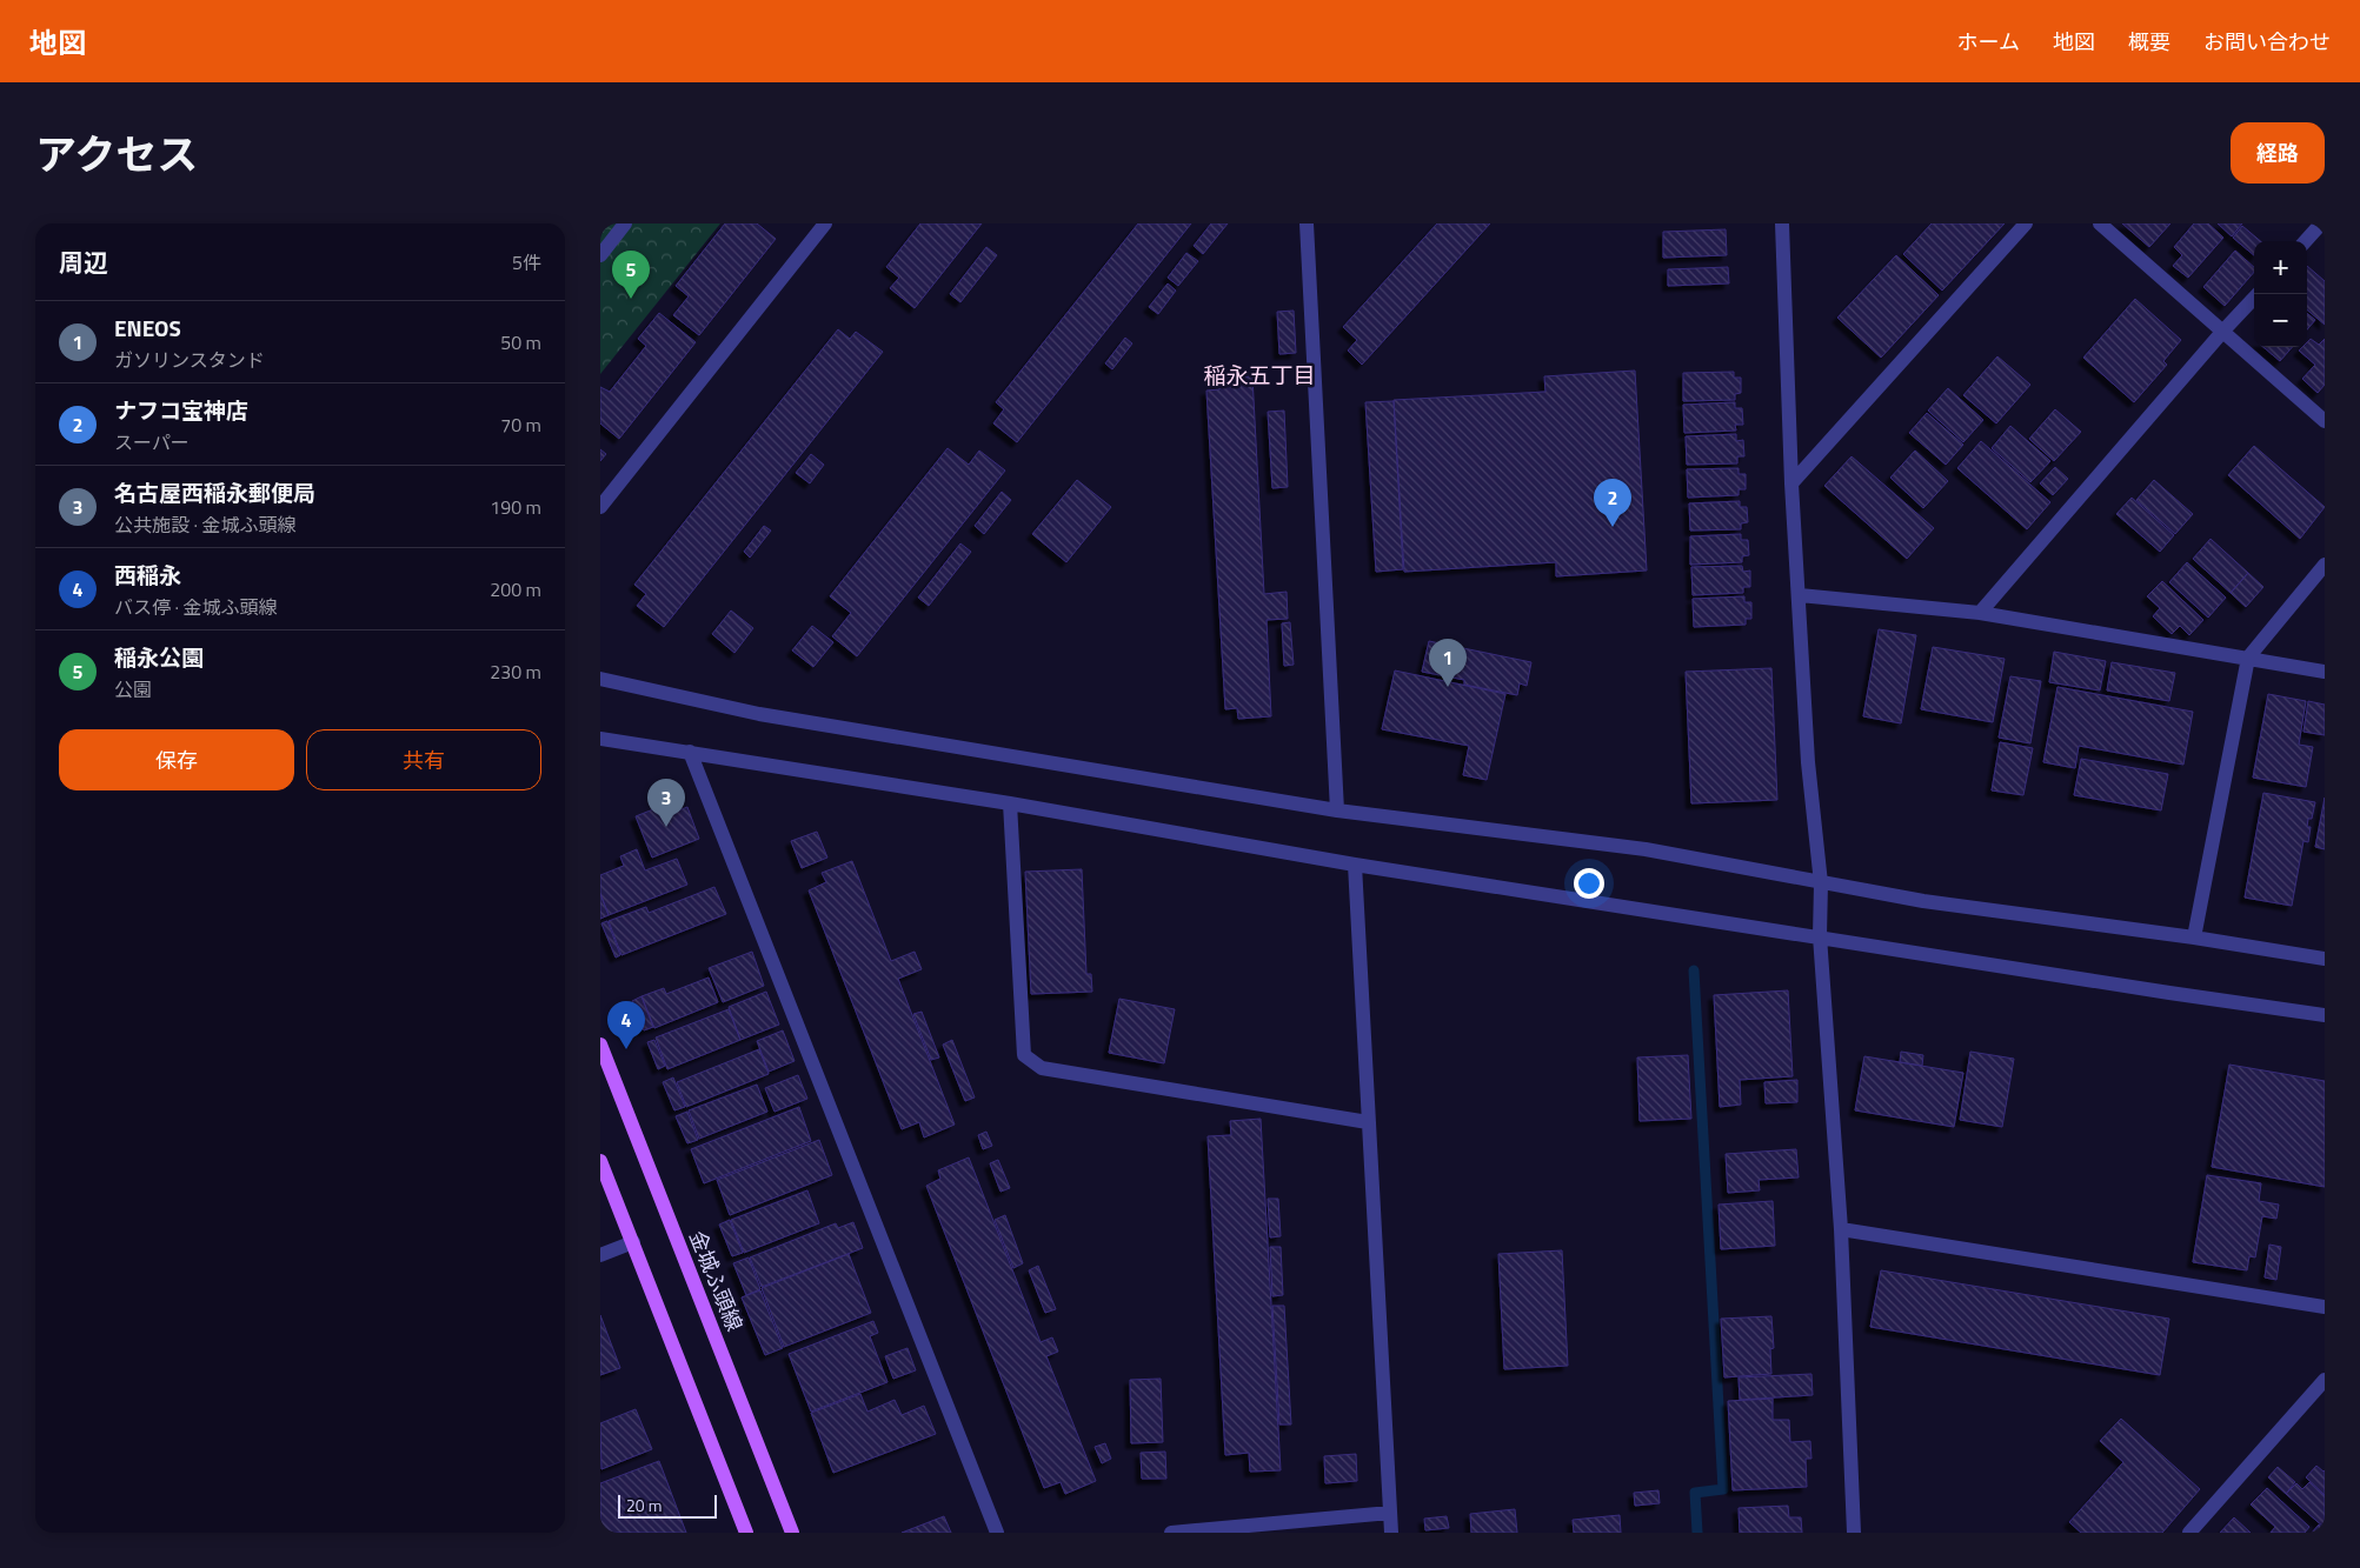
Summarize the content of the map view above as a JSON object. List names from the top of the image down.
{
  "streets": {
    "main road": ["金城ふ頭線"]
  },
  "districts": ["稲永五丁目"],
  "scale_bar": "20 m",
  "page": {
    "header": "地図",
    "nav": [
      "ホーム",
      "地図",
      "概要",
      "お問い合わせ"
    ],
    "title": "アクセス",
    "buttons": [
      "経路",
      ["保存", "共有"]
    ],
    "heading": ["周辺", "5件"],
    "map_buttons": ["+", "−"],
    "pins": [
      "5",
      "2",
      "1",
      "3",
      "4"
    ],
    "list": [
      {
        "mark": "1",
        "name": "ENEOS",
        "note": "ガソリンスタンド",
        "value": "50 m"
      },
      {
        "mark": "2",
        "name": "ナフコ宝神店",
        "note": "スーパー",
        "value": "70 m"
      },
      {
        "mark": "3",
        "name": "名古屋西稲永郵便局",
        "note": "公共施設 · 金城ふ頭線",
        "value": "190 m"
      },
      {
        "mark": "4",
        "name": "西稲永",
        "note": "バス停 · 金城ふ頭線",
        "value": "200 m"
      },
      {
        "mark": "5",
        "name": "稲永公園",
        "note": "公園",
        "value": "230 m"
      }
    ],
    "scale": "20 m"
  }
}
